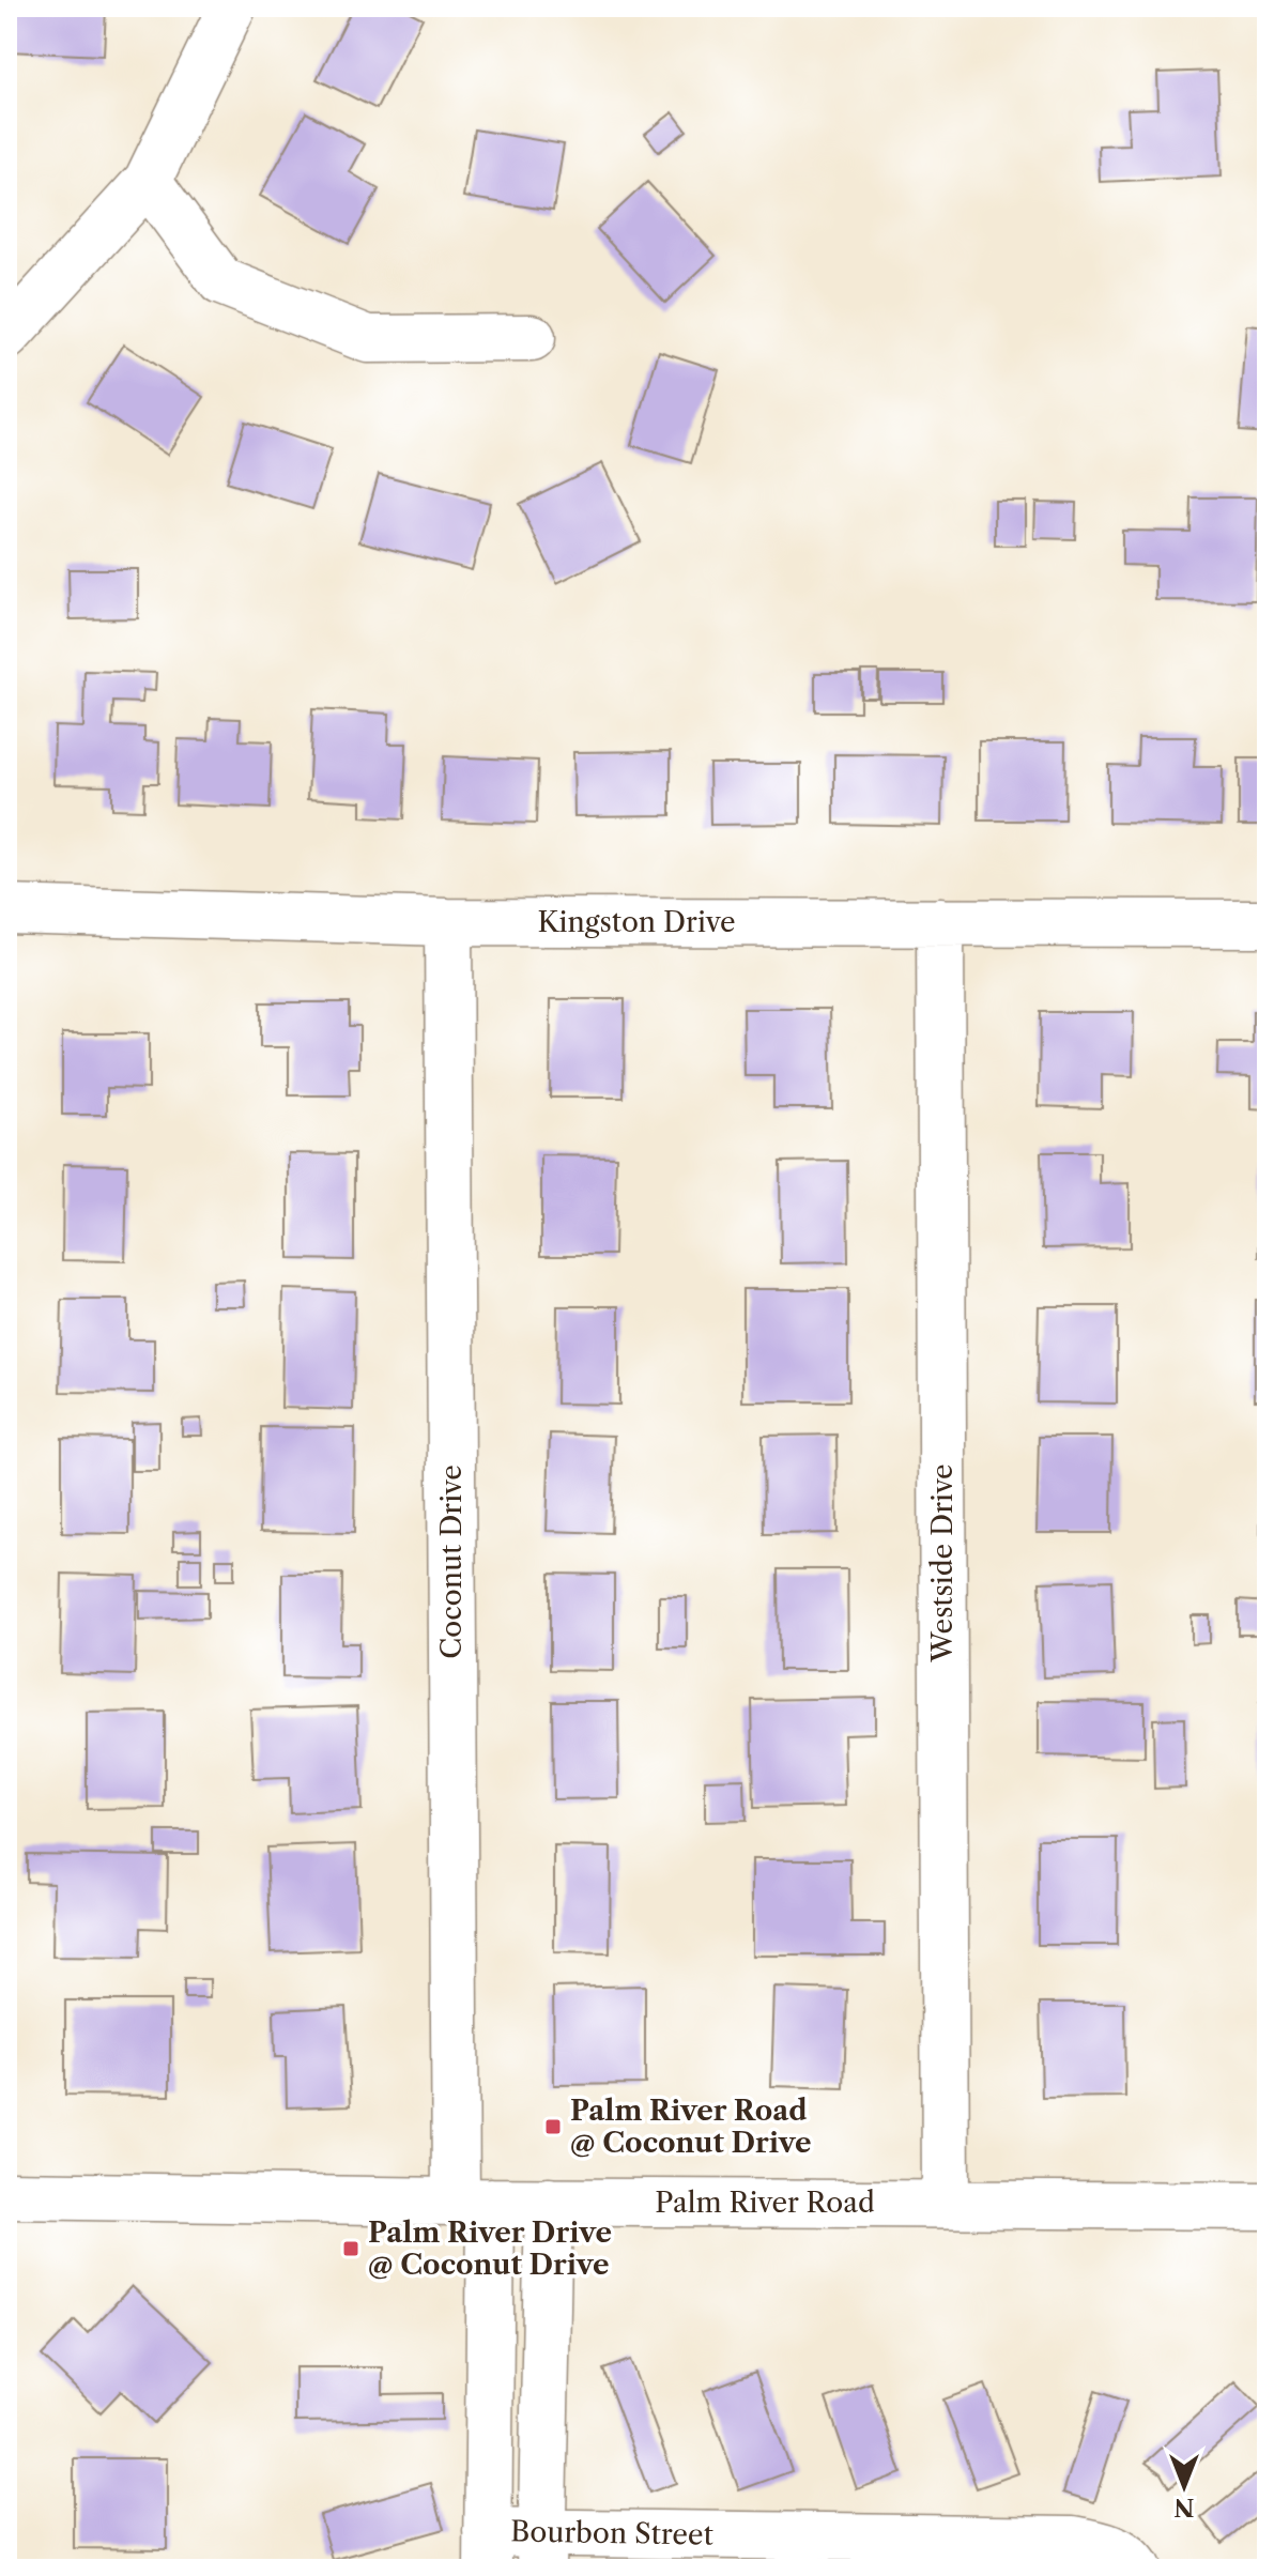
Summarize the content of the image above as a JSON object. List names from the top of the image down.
{
  "streets": {
    "street": [
      "Kingston Drive",
      "Coconut Drive",
      "Westside Drive",
      "Palm River Road",
      "Bourbon Street"
    ]
  },
  "crossings": [
    ["Kingston Drive", "Coconut Drive"],
    ["Kingston Drive", "Westside Drive"],
    ["Coconut Drive", "Palm River Road"],
    ["Coconut Drive", "Bourbon Street"],
    ["Westside Drive", "Palm River Road"]
  ],
  "places": {
    "transit": ["Palm River Road @ Coconut Drive", "Palm River Drive @ Coconut Drive"]
  },
  "north": "bottom"
}
